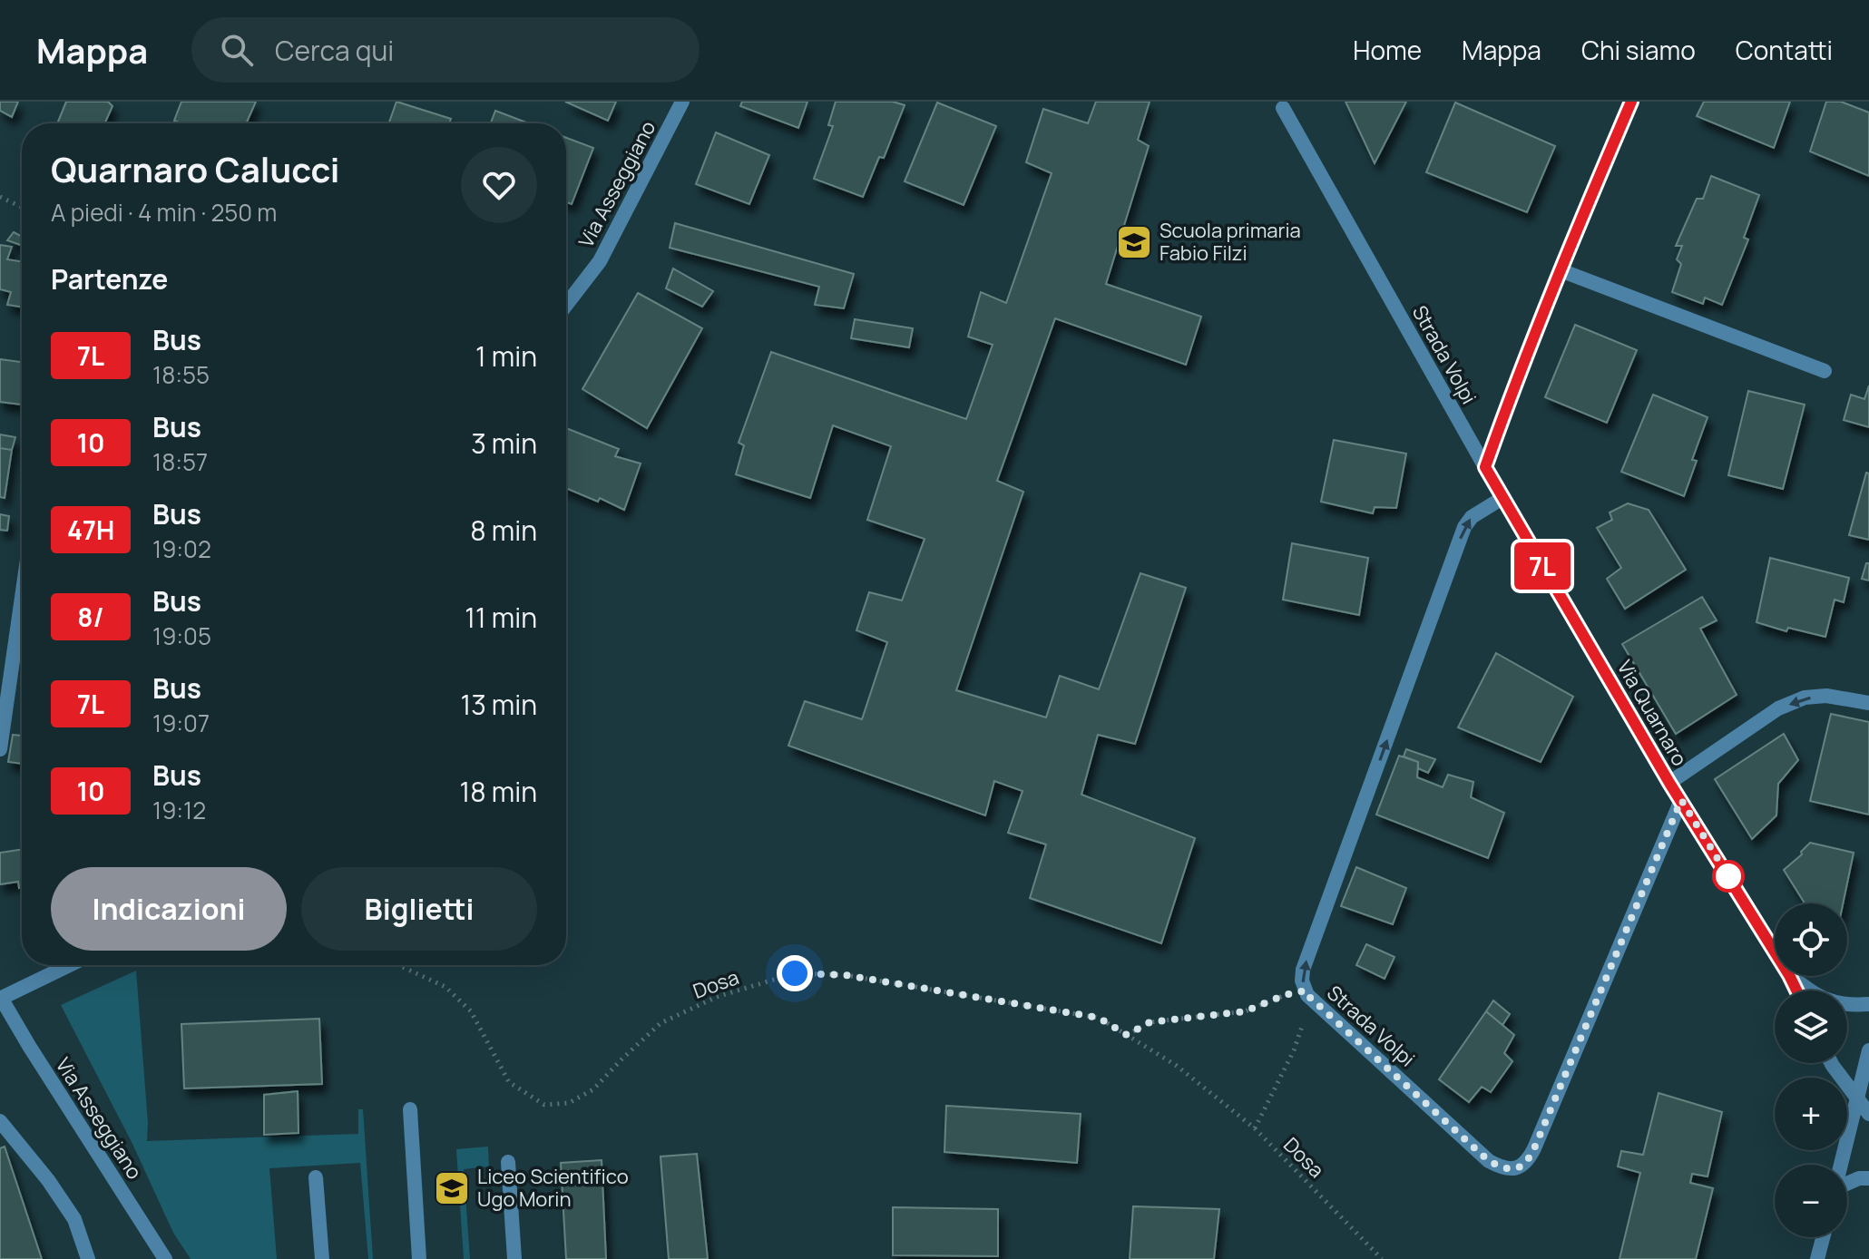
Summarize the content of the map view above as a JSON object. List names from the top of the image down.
{
  "streets": {
    "street": ["Via Asseggiano", "Strada Volpi", "Via Quarnaro"],
    "path": ["Dosa"]
  },
  "crossings": [
    ["Strada Volpi", "Via Quarnaro"]
  ],
  "places": {
    "school or university": ["Scuola primaria Fabio Filzi", "Liceo Scientifico Ugo Morin"]
  },
  "lines": ["bus line 7L"],
  "page": {
    "header": "Mappa",
    "search": "Cerca qui",
    "nav": [
      "Home",
      "Mappa",
      "Chi siamo",
      "Contatti"
    ],
    "on_map": "7L",
    "heading": [
      ["Quarnaro Calucci", "A piedi · 4 min · 250 m"],
      "Partenze"
    ],
    "list": [
      {
        "mark": "7L",
        "name": "Bus",
        "note": "18:55",
        "value": "1 min"
      },
      {
        "mark": "10",
        "name": "Bus",
        "note": "18:57",
        "value": "3 min"
      },
      {
        "mark": "47H",
        "name": "Bus",
        "note": "19:02",
        "value": "8 min"
      },
      {
        "mark": "8/",
        "name": "Bus",
        "note": "19:05",
        "value": "11 min"
      },
      {
        "mark": "7L",
        "name": "Bus",
        "note": "19:07",
        "value": "13 min"
      },
      {
        "mark": "10",
        "name": "Bus",
        "note": "19:12",
        "value": "18 min"
      }
    ],
    "buttons": ["Indicazioni", "Biglietti"],
    "map_buttons": ["+", "−"]
  }
}
